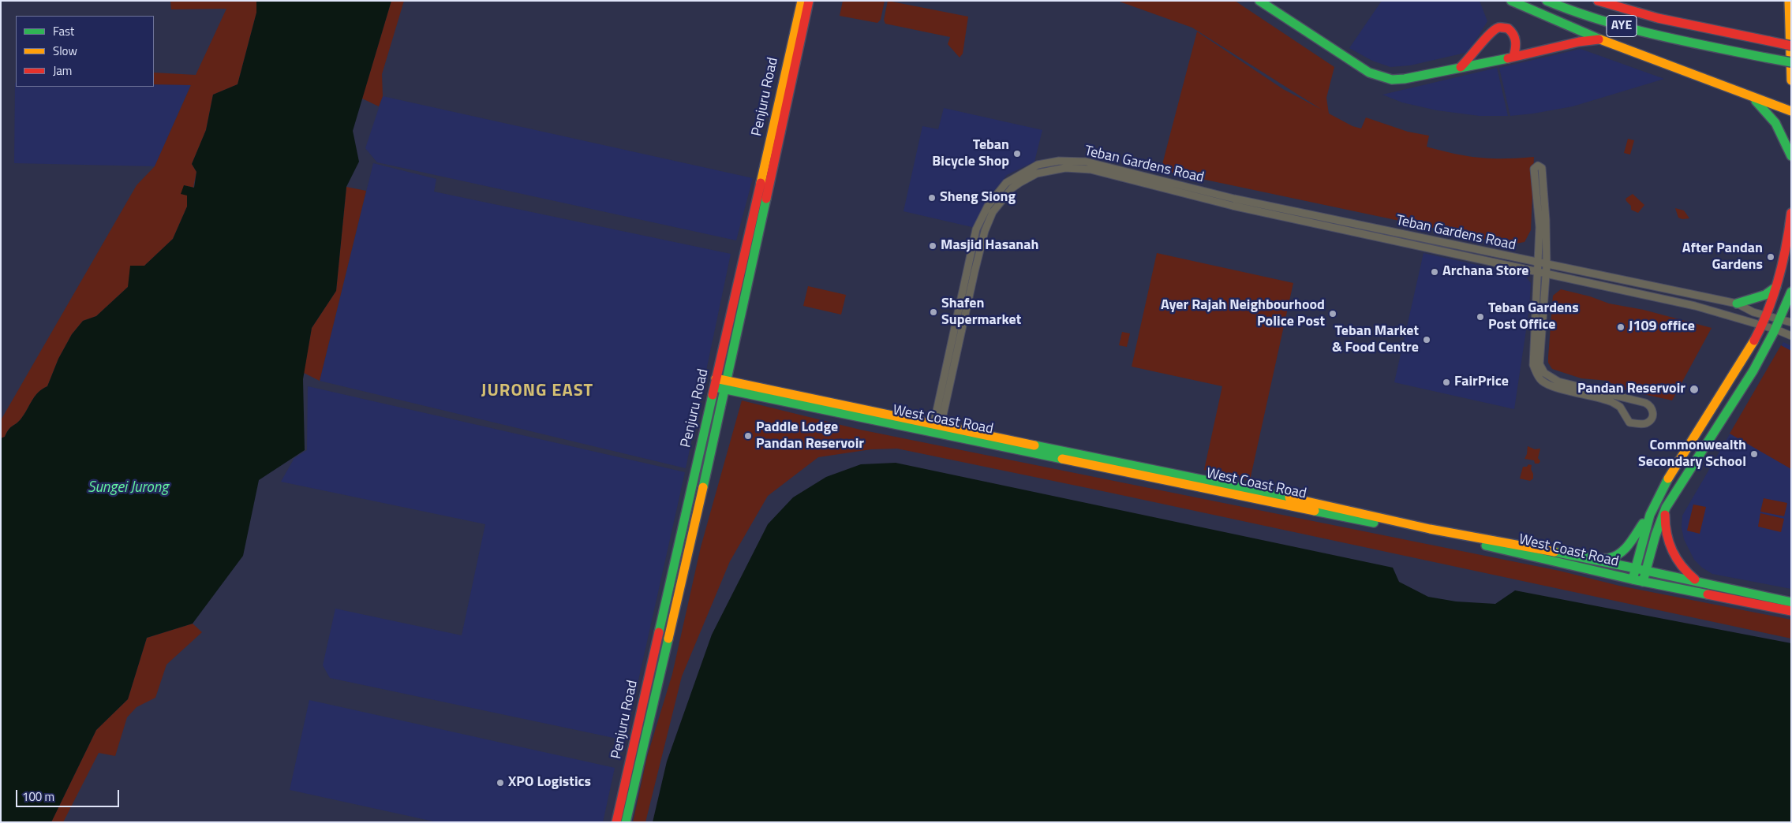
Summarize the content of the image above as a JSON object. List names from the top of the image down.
{
  "streets": {
    "main road": ["AYE", "Penjuru Road", "West Coast Road"],
    "street": ["Teban Gardens Road"]
  },
  "crossings": [
    ["Penjuru Road", "West Coast Road"],
    ["Teban Gardens Road", "West Coast Road"]
  ],
  "districts": ["JURONG EAST"],
  "water": ["Sungei Jurong"],
  "places": [
    "Teban Bicycle Shop",
    "Sheng Siong",
    "Masjid Hasanah",
    "After Pandan Gardens",
    "Archana Store",
    "Shafen Supermarket",
    "Ayer Rajah Neighbourhood Police Post",
    "Teban Gardens Post Office",
    "J109 office",
    "Teban Market & Food Centre",
    "FairPrice",
    "Pandan Reservoir",
    "Paddle Lodge Pandan Reservoir",
    "Commonwealth Secondary School",
    "XPO Logistics"
  ],
  "legend": ["Fast", "Slow", "Jam"],
  "scale_bar": "100 m"
}
